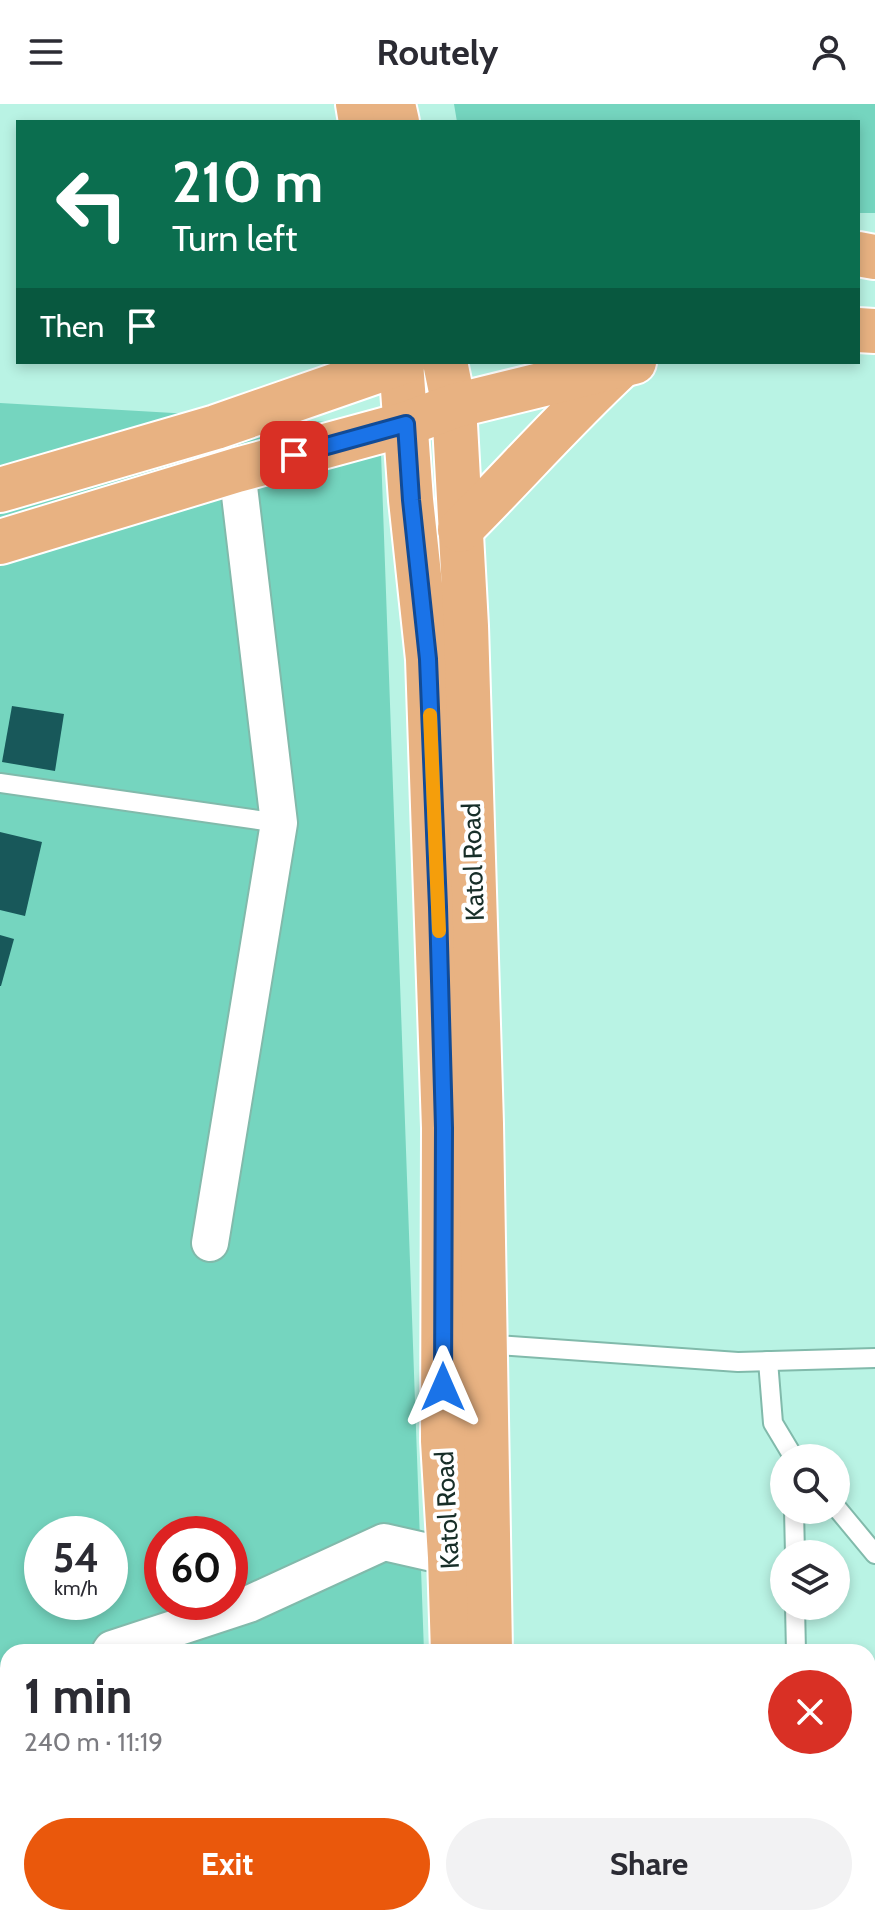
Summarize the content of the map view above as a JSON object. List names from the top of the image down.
{
  "streets": {
    "main road": ["Katol Road"]
  },
  "page": {
    "header": "Routely",
    "turn": ["210 m", "Turn left"],
    "then": "Then",
    "speed": "54 km/h",
    "limit": "60",
    "heading": ["1 min", "240 m · 11:19"],
    "buttons": ["Exit", "Share"]
  }
}
